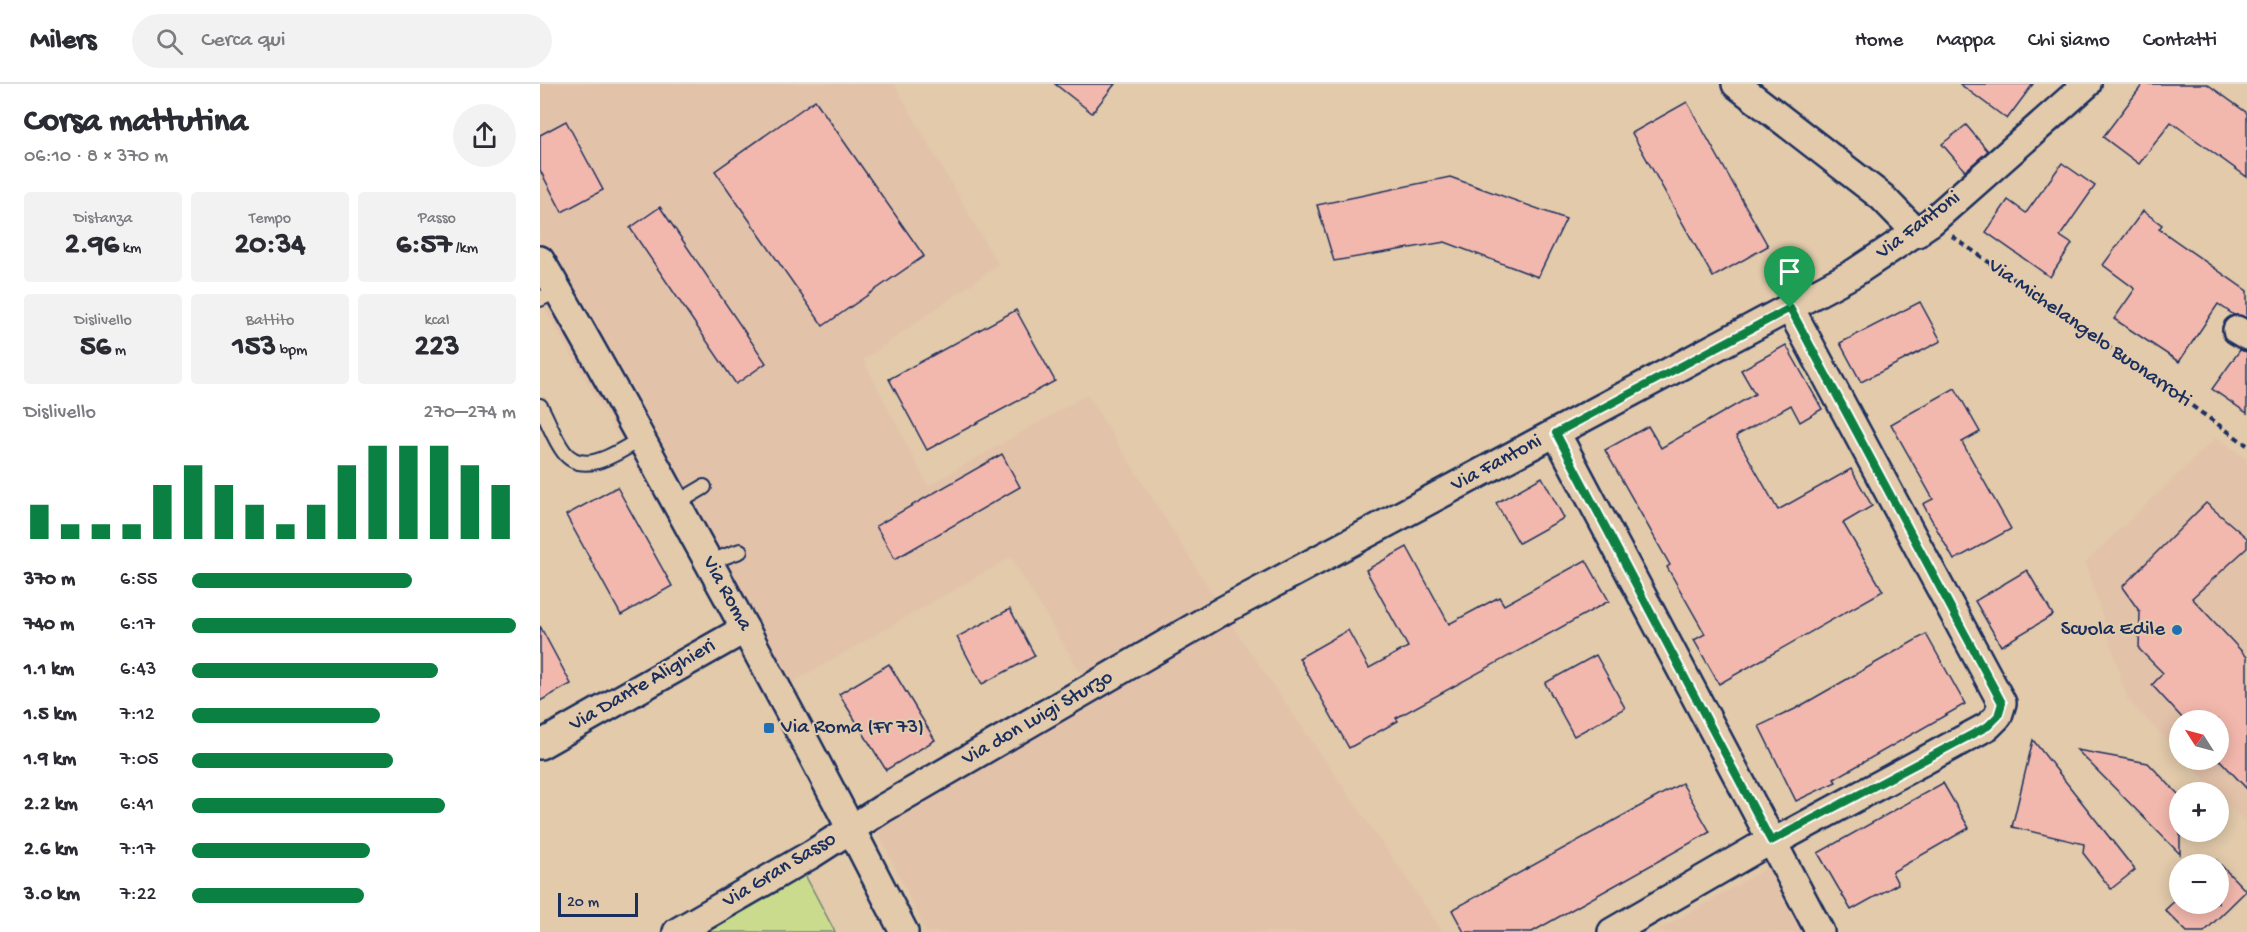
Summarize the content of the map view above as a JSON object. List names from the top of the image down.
{
  "streets": {
    "street": [
      "Via Fantoni",
      "Via Roma",
      "Via Dante Alighieri",
      "Via don Luigi Sturzo",
      "Via Gran Sasso"
    ],
    "path": ["Via Michelangelo Buonarroti"]
  },
  "crossings": [
    ["Via Fantoni", "Via Michelangelo Buonarroti"],
    ["Via Fantoni", "Via don Luigi Sturzo"],
    ["Via Roma", "Via Dante Alighieri"],
    ["Via Roma", "Via don Luigi Sturzo"],
    ["Via Roma", "Via Gran Sasso"],
    ["Via don Luigi Sturzo", "Via Gran Sasso"]
  ],
  "places": {
    "other": ["Scuola Edile"],
    "transit": ["Via Roma (Fr 73)"]
  },
  "scale_bar": "20 m",
  "north": "top left",
  "page": {
    "header": "Milers",
    "search": "Cerca qui",
    "nav": [
      "Home",
      "Mappa",
      "Chi siamo",
      "Contatti"
    ],
    "heading": ["Corsa mattutina", "06:10 · 8 × 370 m"],
    "stats": [
      ["Distanza", "2.96 km"],
      ["Tempo", "20:34"],
      ["Passo", "6:57 /km"],
      ["Dislivello", "56 m"],
      ["Battito", "153 bpm"],
      ["kcal", "223"]
    ],
    "chart": ["Dislivello", "270–274 m"],
    "list": [
      {
        "name": "370 m",
        "note": "6:55"
      },
      {
        "name": "740 m",
        "note": "6:17"
      },
      {
        "name": "1.1 km",
        "note": "6:43"
      },
      {
        "name": "1.5 km",
        "note": "7:12"
      },
      {
        "name": "1.9 km",
        "note": "7:05"
      },
      {
        "name": "2.2 km",
        "note": "6:41"
      },
      {
        "name": "2.6 km",
        "note": "7:17"
      },
      {
        "name": "3.0 km",
        "note": "7:22"
      }
    ],
    "map_buttons": ["+", "−"],
    "scale": "20 m"
  }
}
